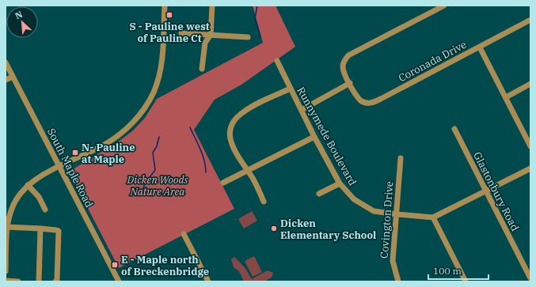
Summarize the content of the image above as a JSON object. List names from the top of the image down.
{
  "streets": {
    "street": [
      "Coronada Drive",
      "Runnymede Boulevard",
      "South Maple Road",
      "Glastonbury Road",
      "Covington Drive"
    ]
  },
  "crossings": [
    ["Runnymede Boulevard", "Covington Drive"]
  ],
  "parks": ["Dicken Woods Nature Area"],
  "places": {
    "transit": ["S - Pauline west of Pauline Ct", "N- Pauline at Maple", "E - Maple north of Breckenbridge"],
    "other": ["Dicken Elementary School"]
  },
  "scale_bar": "100 m",
  "north": "top left"
}
